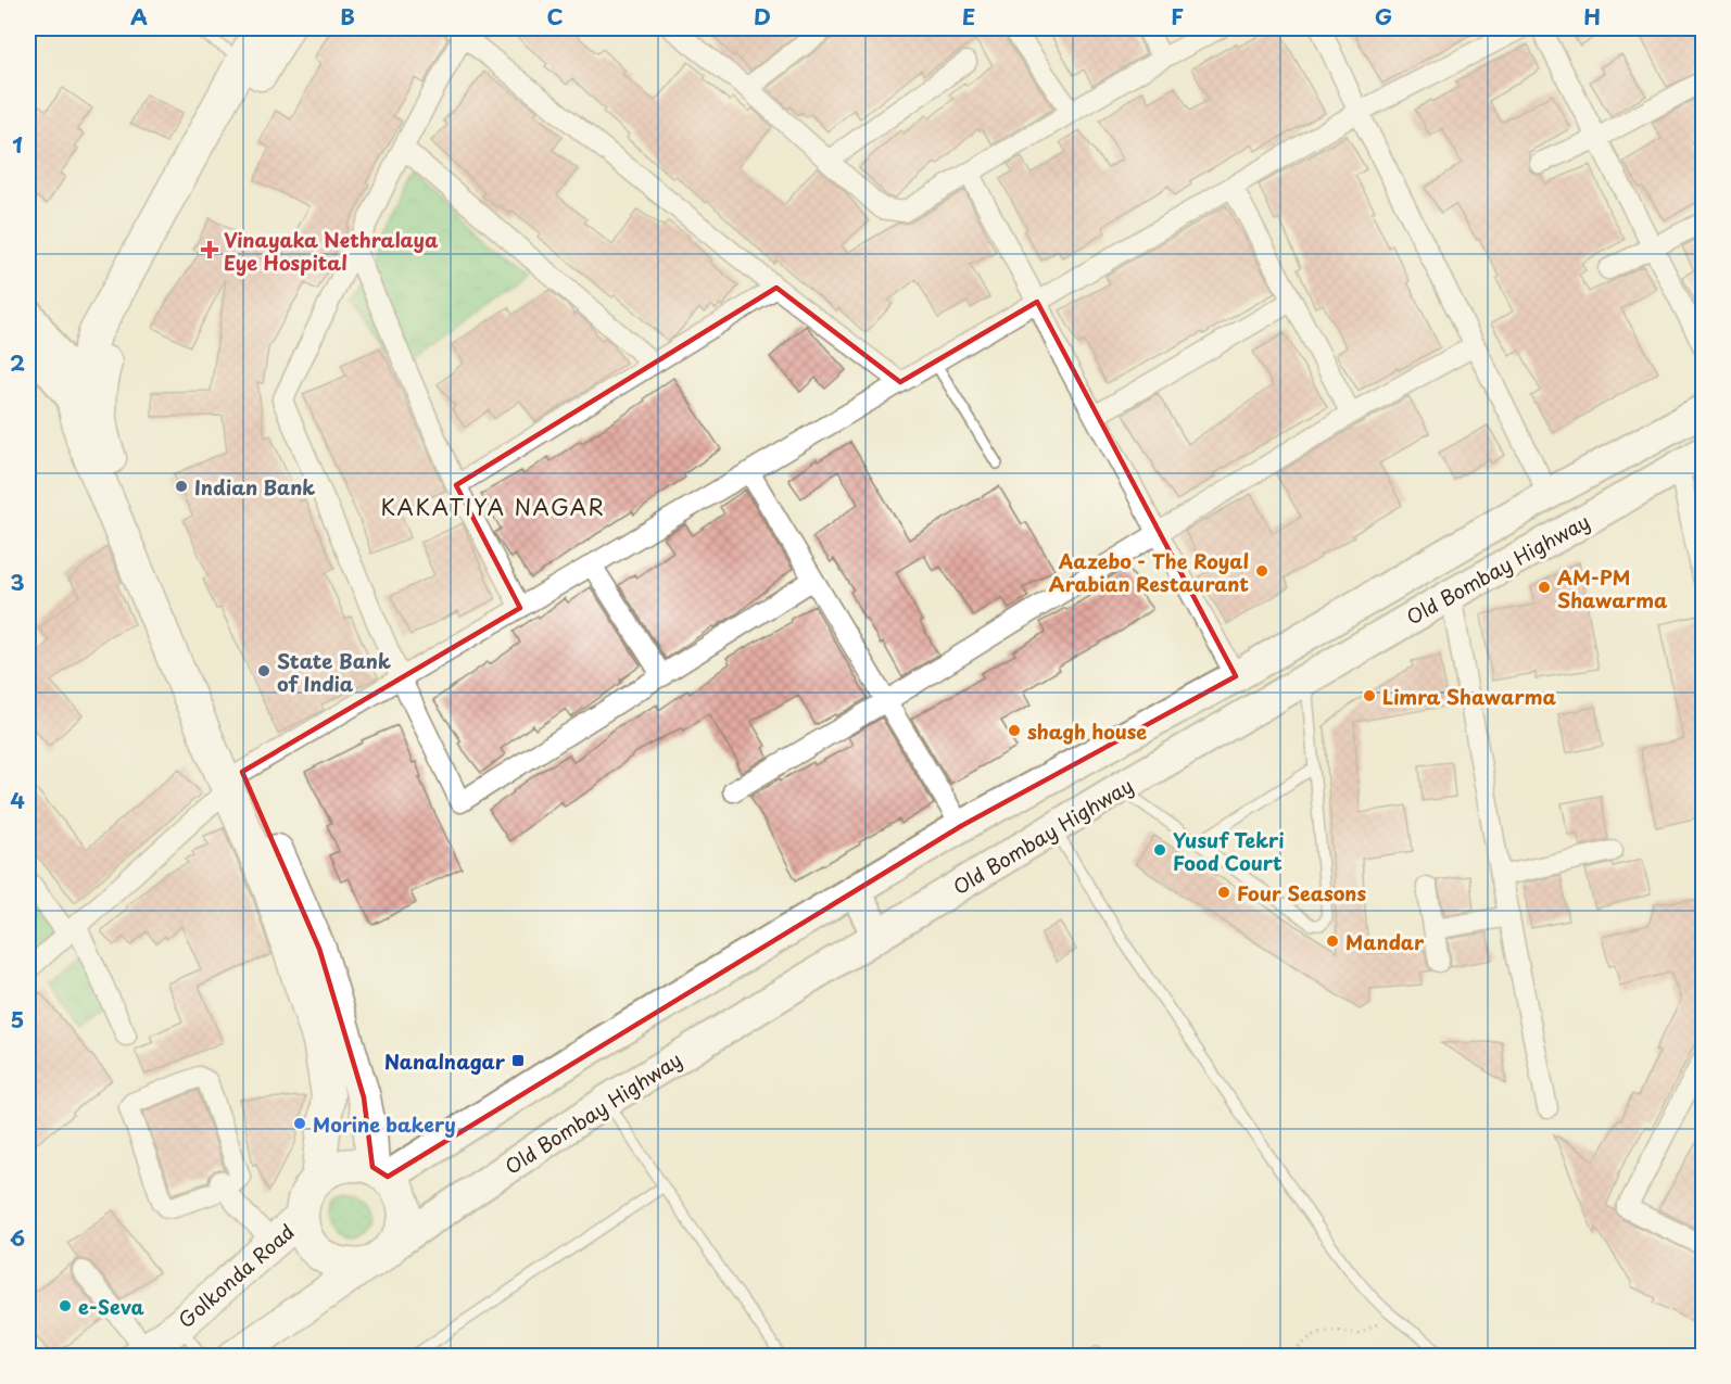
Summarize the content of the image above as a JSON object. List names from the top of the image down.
{
  "streets": {
    "highway": ["Golkonda Road"],
    "main road": ["Old Bombay Highway"]
  },
  "crossings": [
    ["Old Bombay Highway", "Golkonda Road"]
  ],
  "districts": ["KAKATIYA NAGAR"],
  "places": {
    "health": ["Vinayaka Nethralaya Eye Hospital"],
    "other": [
      "Indian Bank",
      "Aazebo - The Royal Arabian Restaurant",
      "AM-PM Shawarma",
      "State Bank of India",
      "Limra Shawarma",
      "shagh house",
      "Yusuf Tekri Food Court",
      "Four Seasons",
      "Mandar",
      "Morine bakery",
      "e-Seva"
    ],
    "transit": ["Nanalnagar"]
  },
  "grid": {
    "columns": [
      "A",
      "B",
      "C",
      "D",
      "E",
      "F",
      "G",
      "H"
    ],
    "rows": [
      "1",
      "2",
      "3",
      "4",
      "5",
      "6"
    ]
  }
}
